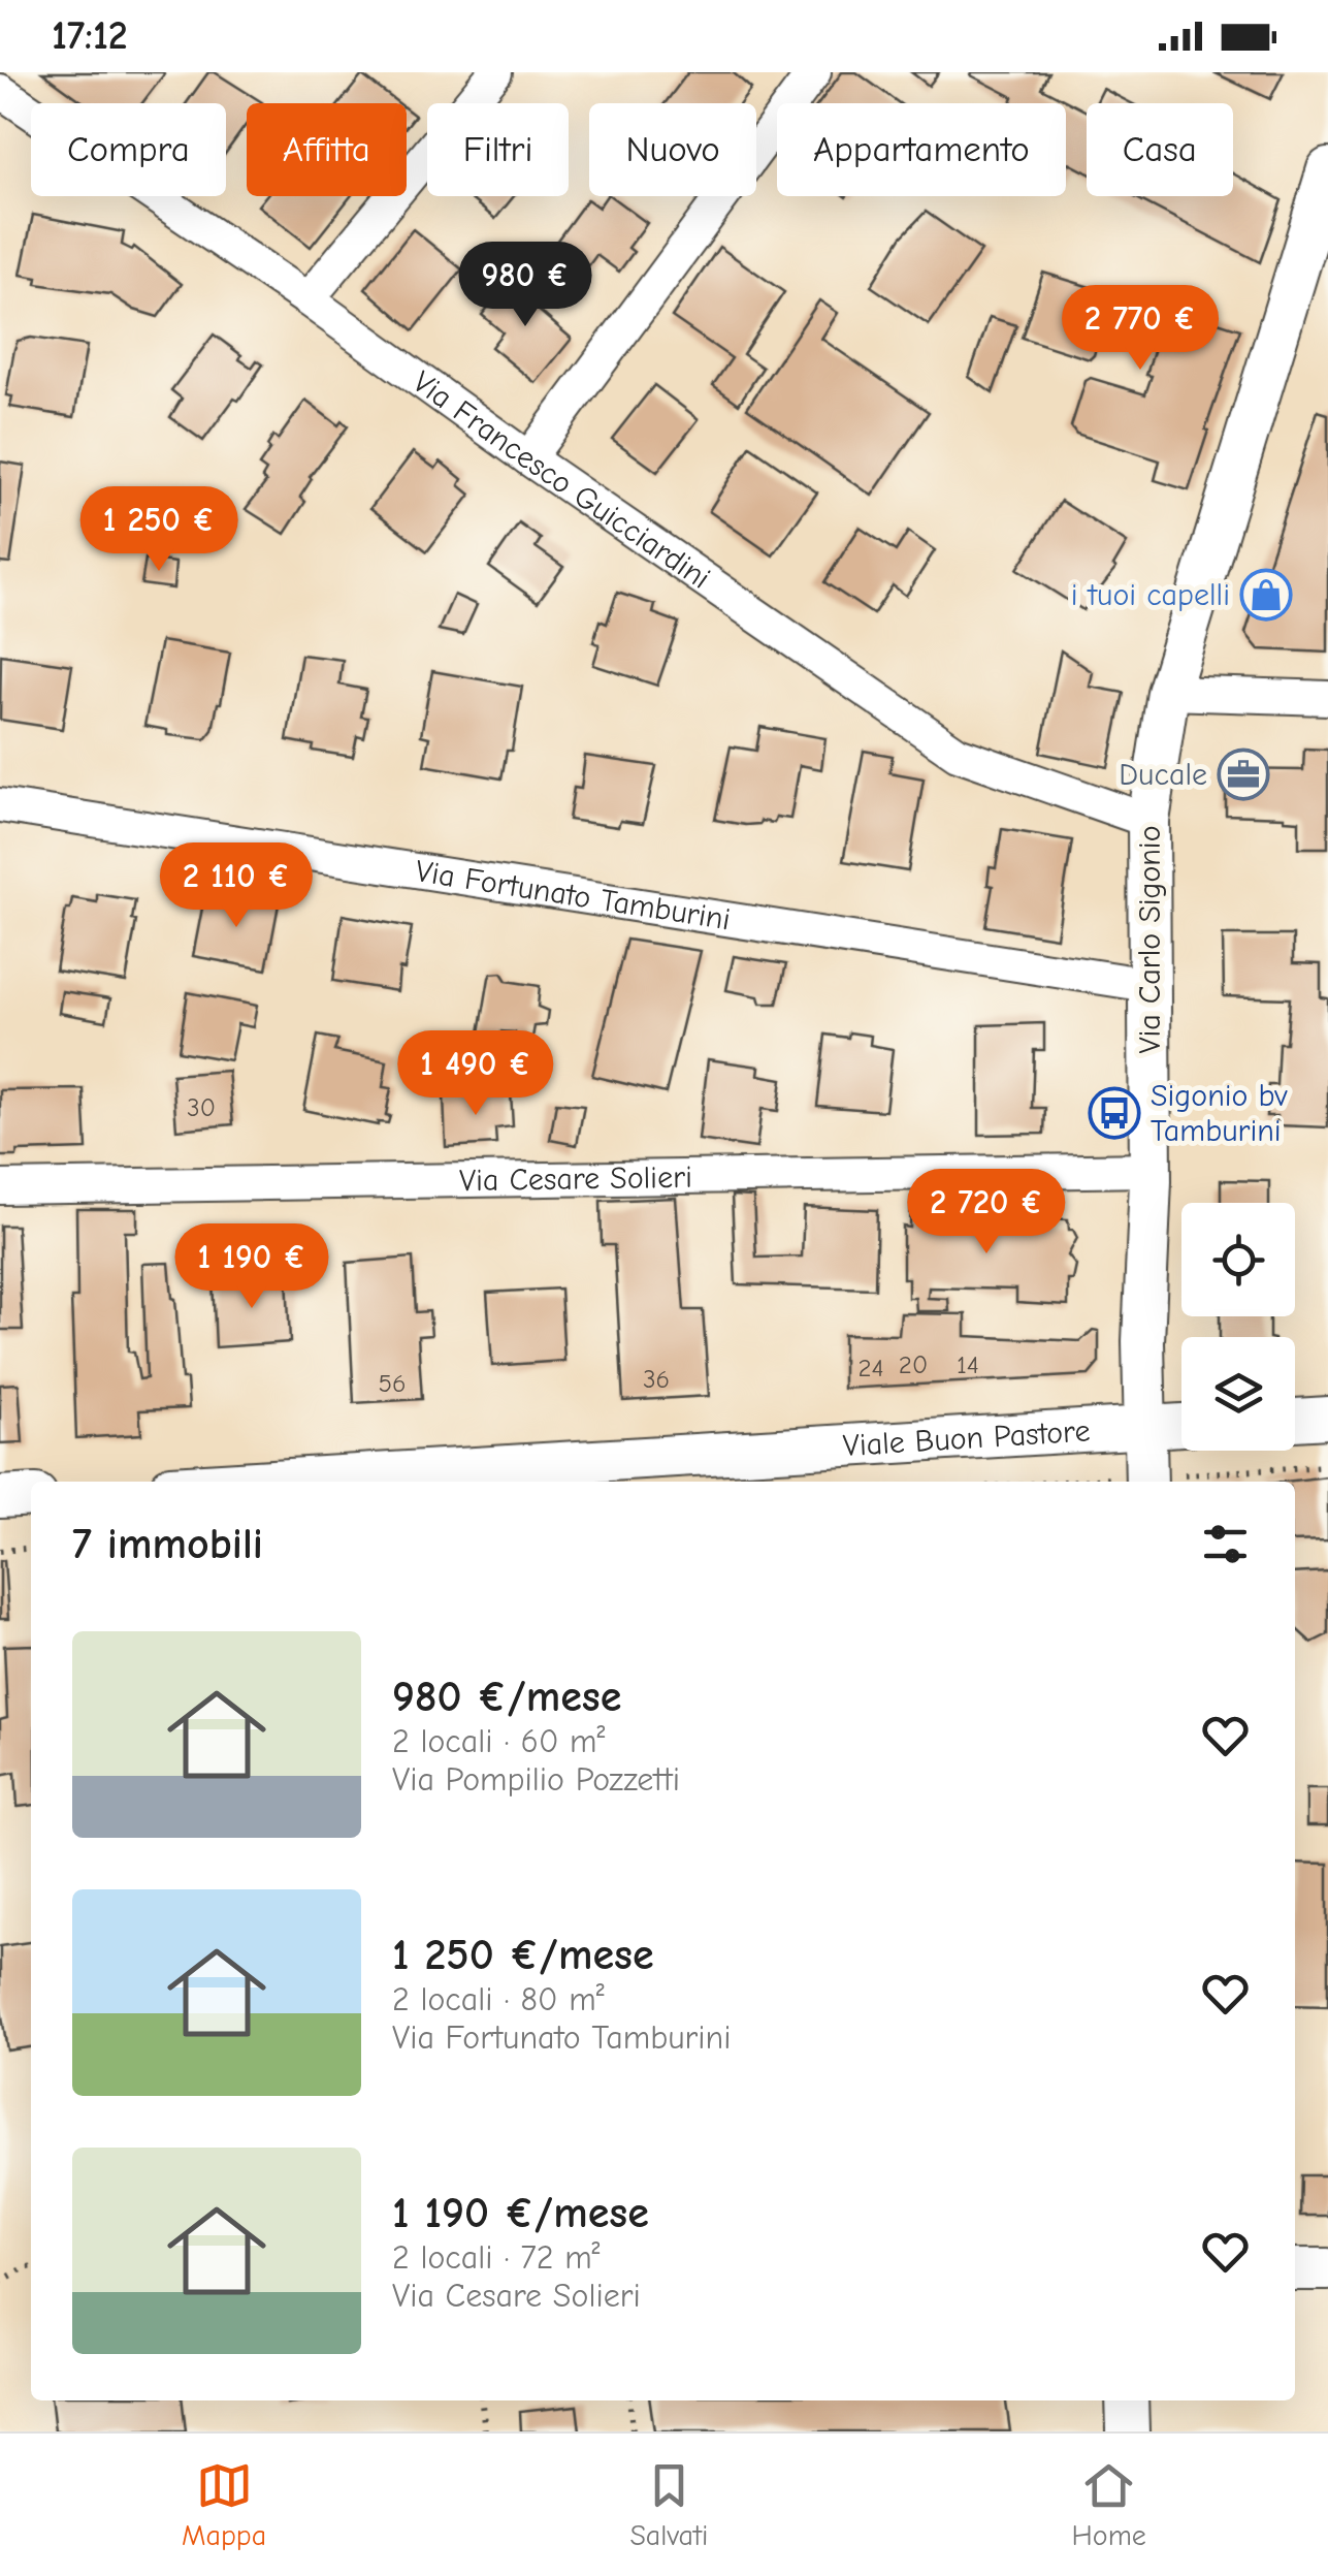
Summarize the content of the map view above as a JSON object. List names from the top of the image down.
{
  "streets": {
    "street": [
      "Via Francesco Guicciardini",
      "Via Fortunato Tamburini",
      "Via Carlo Sigonio",
      "Via Cesare Solieri",
      "Viale Buon Pastore"
    ]
  },
  "crossings": [
    ["Via Francesco Guicciardini", "Via Carlo Sigonio"],
    ["Via Fortunato Tamburini", "Via Carlo Sigonio"],
    ["Via Carlo Sigonio", "Via Cesare Solieri"],
    ["Via Carlo Sigonio", "Viale Buon Pastore"]
  ],
  "places": {
    "shop": ["i tuoi capelli"],
    "office": ["Ducale"],
    "bus stop": ["Sigonio bv Tamburini"]
  },
  "house_numbers": [
    "30",
    "20",
    "14",
    "24",
    "36",
    "56"
  ],
  "page": {
    "status": "17:12",
    "chip": [
      "Compra",
      "Affitta",
      "Filtri",
      "Nuovo",
      "Appartamento",
      "Casa"
    ],
    "price": [
      "980 €",
      "2 770 €",
      "1 250 €",
      "2 110 €",
      "1 490 €",
      "2 720 €",
      "1 190 €"
    ],
    "heading": "7 immobili",
    "list": [
      {
        "name": "980 €/mese",
        "note": "2 locali · 60 m² · Via Pompilio Pozzetti"
      },
      {
        "name": "1 250 €/mese",
        "note": "2 locali · 80 m² · Via Fortunato Tamburini"
      },
      {
        "name": "1 190 €/mese",
        "note": "2 locali · 72 m² · Via Cesare Solieri"
      }
    ],
    "tabs": ["Mappa", "Salvati", "Home"]
  }
}
